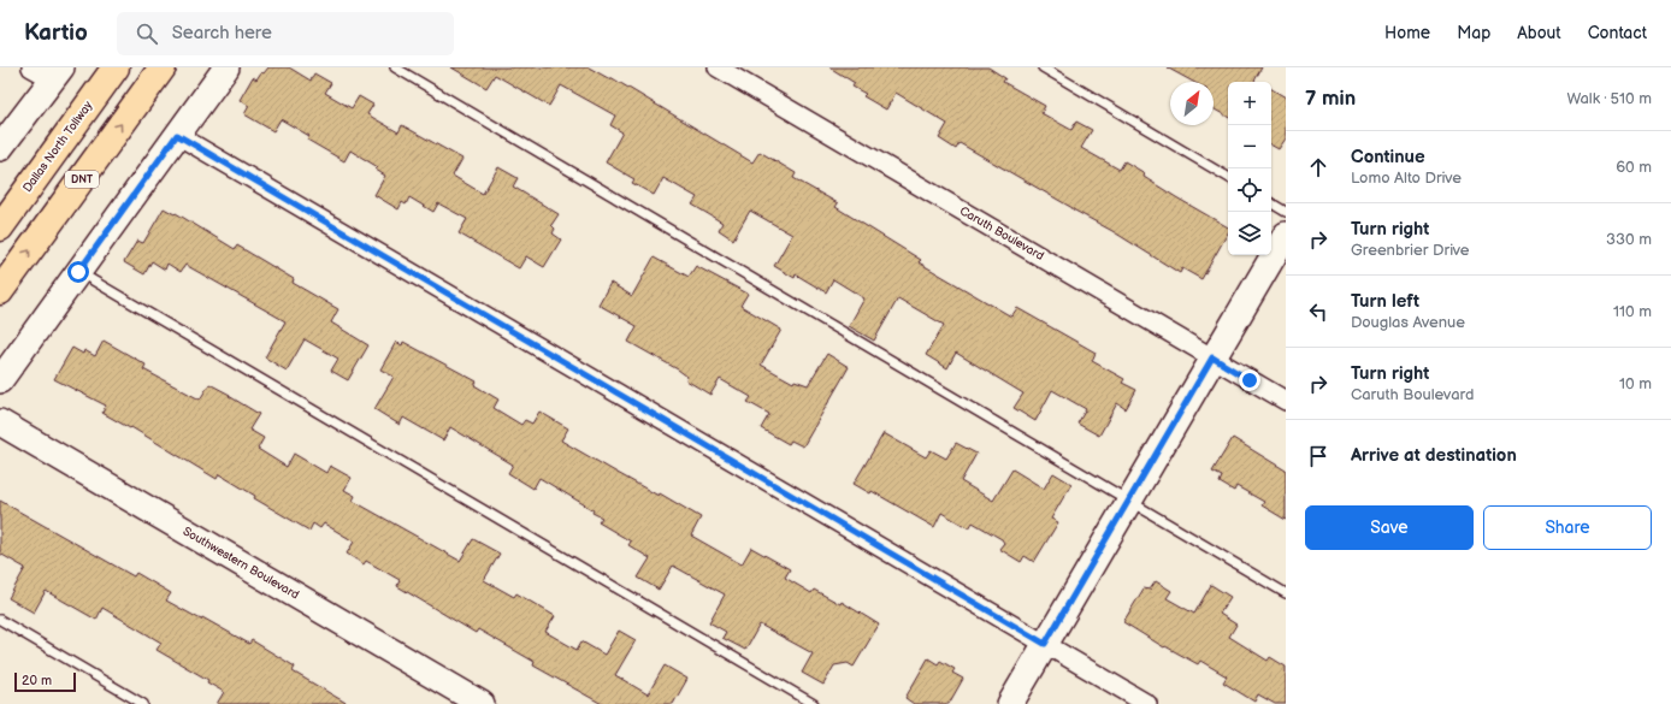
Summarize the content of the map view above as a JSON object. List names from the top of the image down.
{
  "streets": {
    "highway": ["Dallas North Tollway", "DNT"],
    "street": ["Caruth Boulevard", "Southwestern Boulevard"]
  },
  "scale_bar": "20 m",
  "north": "top right",
  "page": {
    "header": "Kartio",
    "search": "Search here",
    "nav": [
      "Home",
      "Map",
      "About",
      "Contact"
    ],
    "heading": ["7 min", "Walk · 510 m"],
    "map_buttons": ["+", "−"],
    "list": [
      ["Continue", "Lomo Alto Drive", "60 m"],
      ["Turn right", "Greenbrier Drive", "330 m"],
      ["Turn left", "Douglas Avenue", "110 m"],
      ["Turn right", "Caruth Boulevard", "10 m"],
      "Arrive at destination"
    ],
    "buttons": ["Save", "Share"],
    "scale": "20 m"
  }
}
